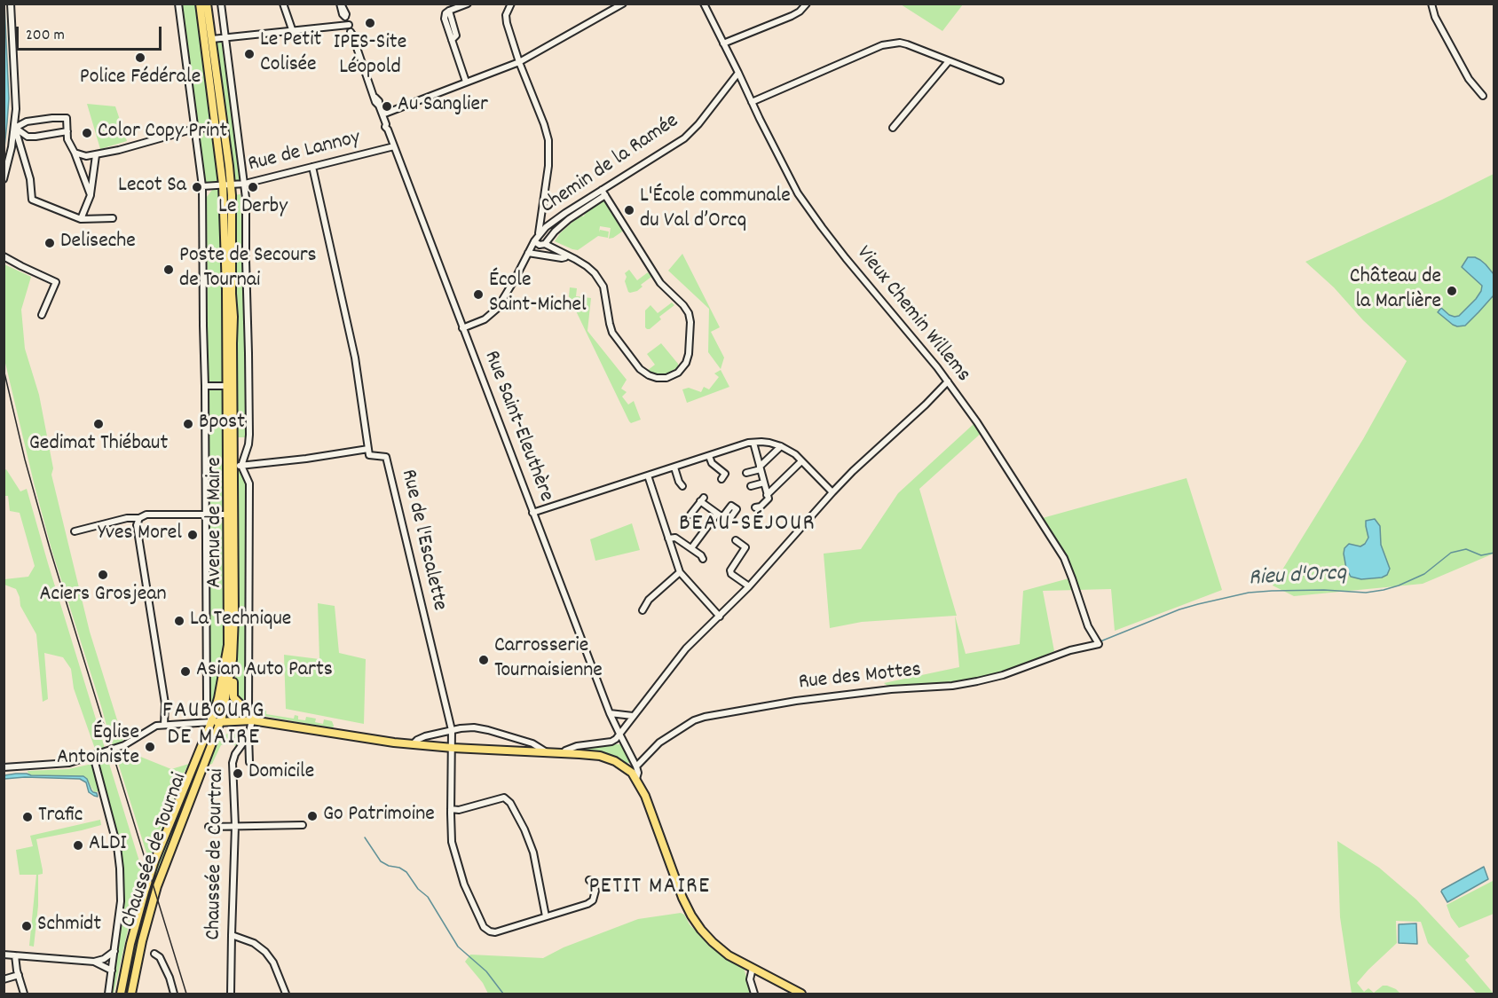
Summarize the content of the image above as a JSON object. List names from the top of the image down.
{
  "streets": {
    "main road": ["Avenue de Maire", "Chaussée de Tournai"],
    "street": [
      "Rue de Lannoy",
      "Chemin de la Ramée",
      "Vieux Chemin Willems",
      "Rue Saint-Eleuthère",
      "Rue de l'Escalette",
      "Rue des Mottes",
      "Chaussée de Courtrai"
    ]
  },
  "crossings": [
    ["Rue de Lannoy", "Rue Saint-Eleuthère"],
    ["Rue de Lannoy", "Avenue de Maire"],
    ["Chemin de la Ramée", "Vieux Chemin Willems"],
    ["Chemin de la Ramée", "Rue Saint-Eleuthère"],
    ["Vieux Chemin Willems", "Rue des Mottes"],
    ["Rue Saint-Eleuthère", "Rue des Mottes"],
    ["Avenue de Maire", "Chaussée de Tournai"]
  ],
  "districts": ["BEAU-SÉJOUR", "FAUBOURG DE MAIRE", "PETIT MAIRE"],
  "water": ["Rieu d'Orcq"],
  "places": [
    "IPES-Site Léopold",
    "Le Petit Colisée",
    "Police Fédérale",
    "Au Sanglier",
    "Color Copy Print",
    "Lecot Sa",
    "Le Derby",
    "L'École communale du Val d’Orcq",
    "Deliseche",
    "Poste de Secours de Tournai",
    "Château de la Marlière",
    "École Saint-Michel",
    "Gedimat Thiébaut",
    "Bpost",
    "Yves Morel",
    "Aciers Grosjean",
    "La Technique",
    "Carrosserie Tournaisienne",
    "Asian Auto Parts",
    "Église Antoiniste",
    "Domicile",
    "Go Patrimoine",
    "Trafic",
    "ALDI",
    "Schmidt"
  ],
  "scale_bar": "200 m"
}
